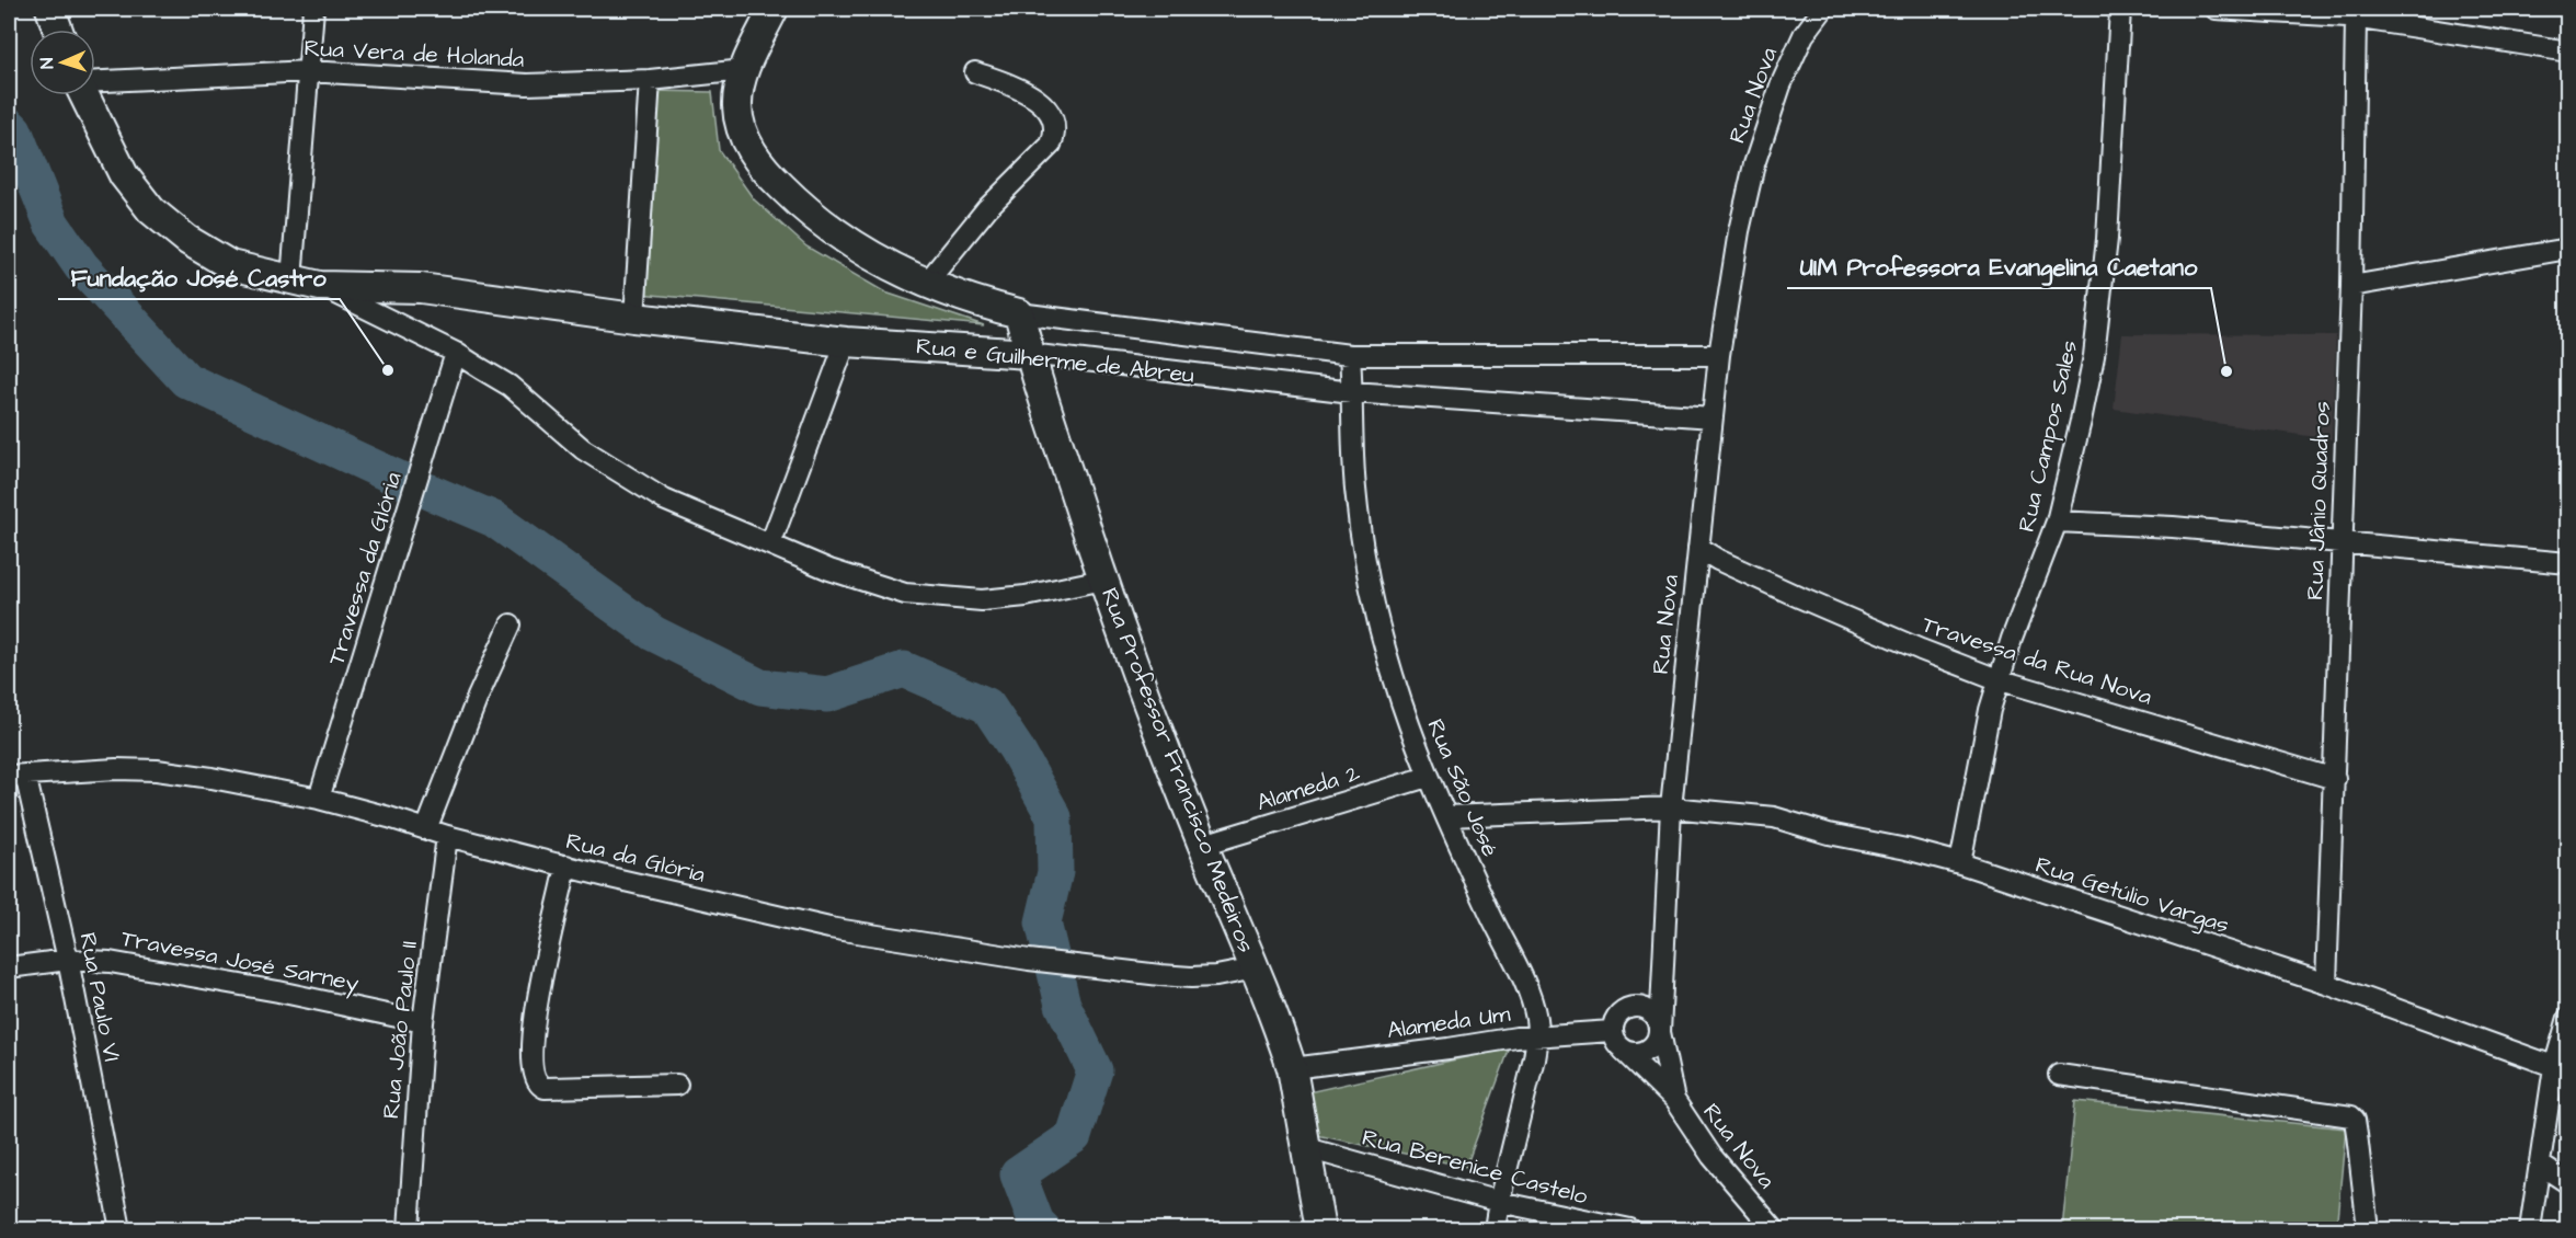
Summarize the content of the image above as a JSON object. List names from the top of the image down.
{
  "streets": {
    "street": [
      "Rua Vera de Holanda",
      "Rua Nova",
      "Rua e Guilherme de Abreu",
      "Rua Campos Sales",
      "Rua Jânio Quadros",
      "Travessa da Glória",
      "Travessa da Rua Nova",
      "Rua Professor Francisco Medeiros",
      "Alameda 2",
      "Rua São José",
      "Rua da Glória",
      "Rua Getúlio Vargas",
      "Travessa José Sarney",
      "Rua Paulo VI",
      "Alameda Um",
      "Rua João Paulo II",
      "Rua Berenice Castelo"
    ]
  },
  "crossings": [
    ["Rua Vera de Holanda", "Rua e Guilherme de Abreu"],
    ["Rua Nova", "Rua e Guilherme de Abreu"],
    ["Rua Nova", "Travessa da Rua Nova"],
    ["Rua Nova", "Rua Getúlio Vargas"],
    ["Rua Nova", "Alameda Um"],
    ["Rua e Guilherme de Abreu", "Rua Professor Francisco Medeiros"],
    ["Rua e Guilherme de Abreu", "Rua São José"],
    ["Rua Campos Sales", "Travessa da Rua Nova"],
    ["Rua Campos Sales", "Rua Getúlio Vargas"],
    ["Rua Jânio Quadros", "Travessa da Rua Nova"],
    ["Rua Jânio Quadros", "Rua Getúlio Vargas"],
    ["Travessa da Glória", "Rua da Glória"],
    ["Rua Professor Francisco Medeiros", "Alameda 2"],
    ["Rua Professor Francisco Medeiros", "Rua da Glória"],
    ["Rua Professor Francisco Medeiros", "Alameda Um"],
    ["Rua Professor Francisco Medeiros", "Rua Berenice Castelo"],
    ["Alameda 2", "Rua São José"],
    ["Rua São José", "Alameda Um"],
    ["Rua São José", "Rua Berenice Castelo"],
    ["Rua da Glória", "Rua Paulo VI"],
    ["Rua da Glória", "Rua João Paulo II"],
    ["Travessa José Sarney", "Rua Paulo VI"],
    ["Travessa José Sarney", "Rua João Paulo II"]
  ],
  "places": ["Fundação José Castro", "UIM Professora Evangelina Caetano"],
  "north": "left"
}
